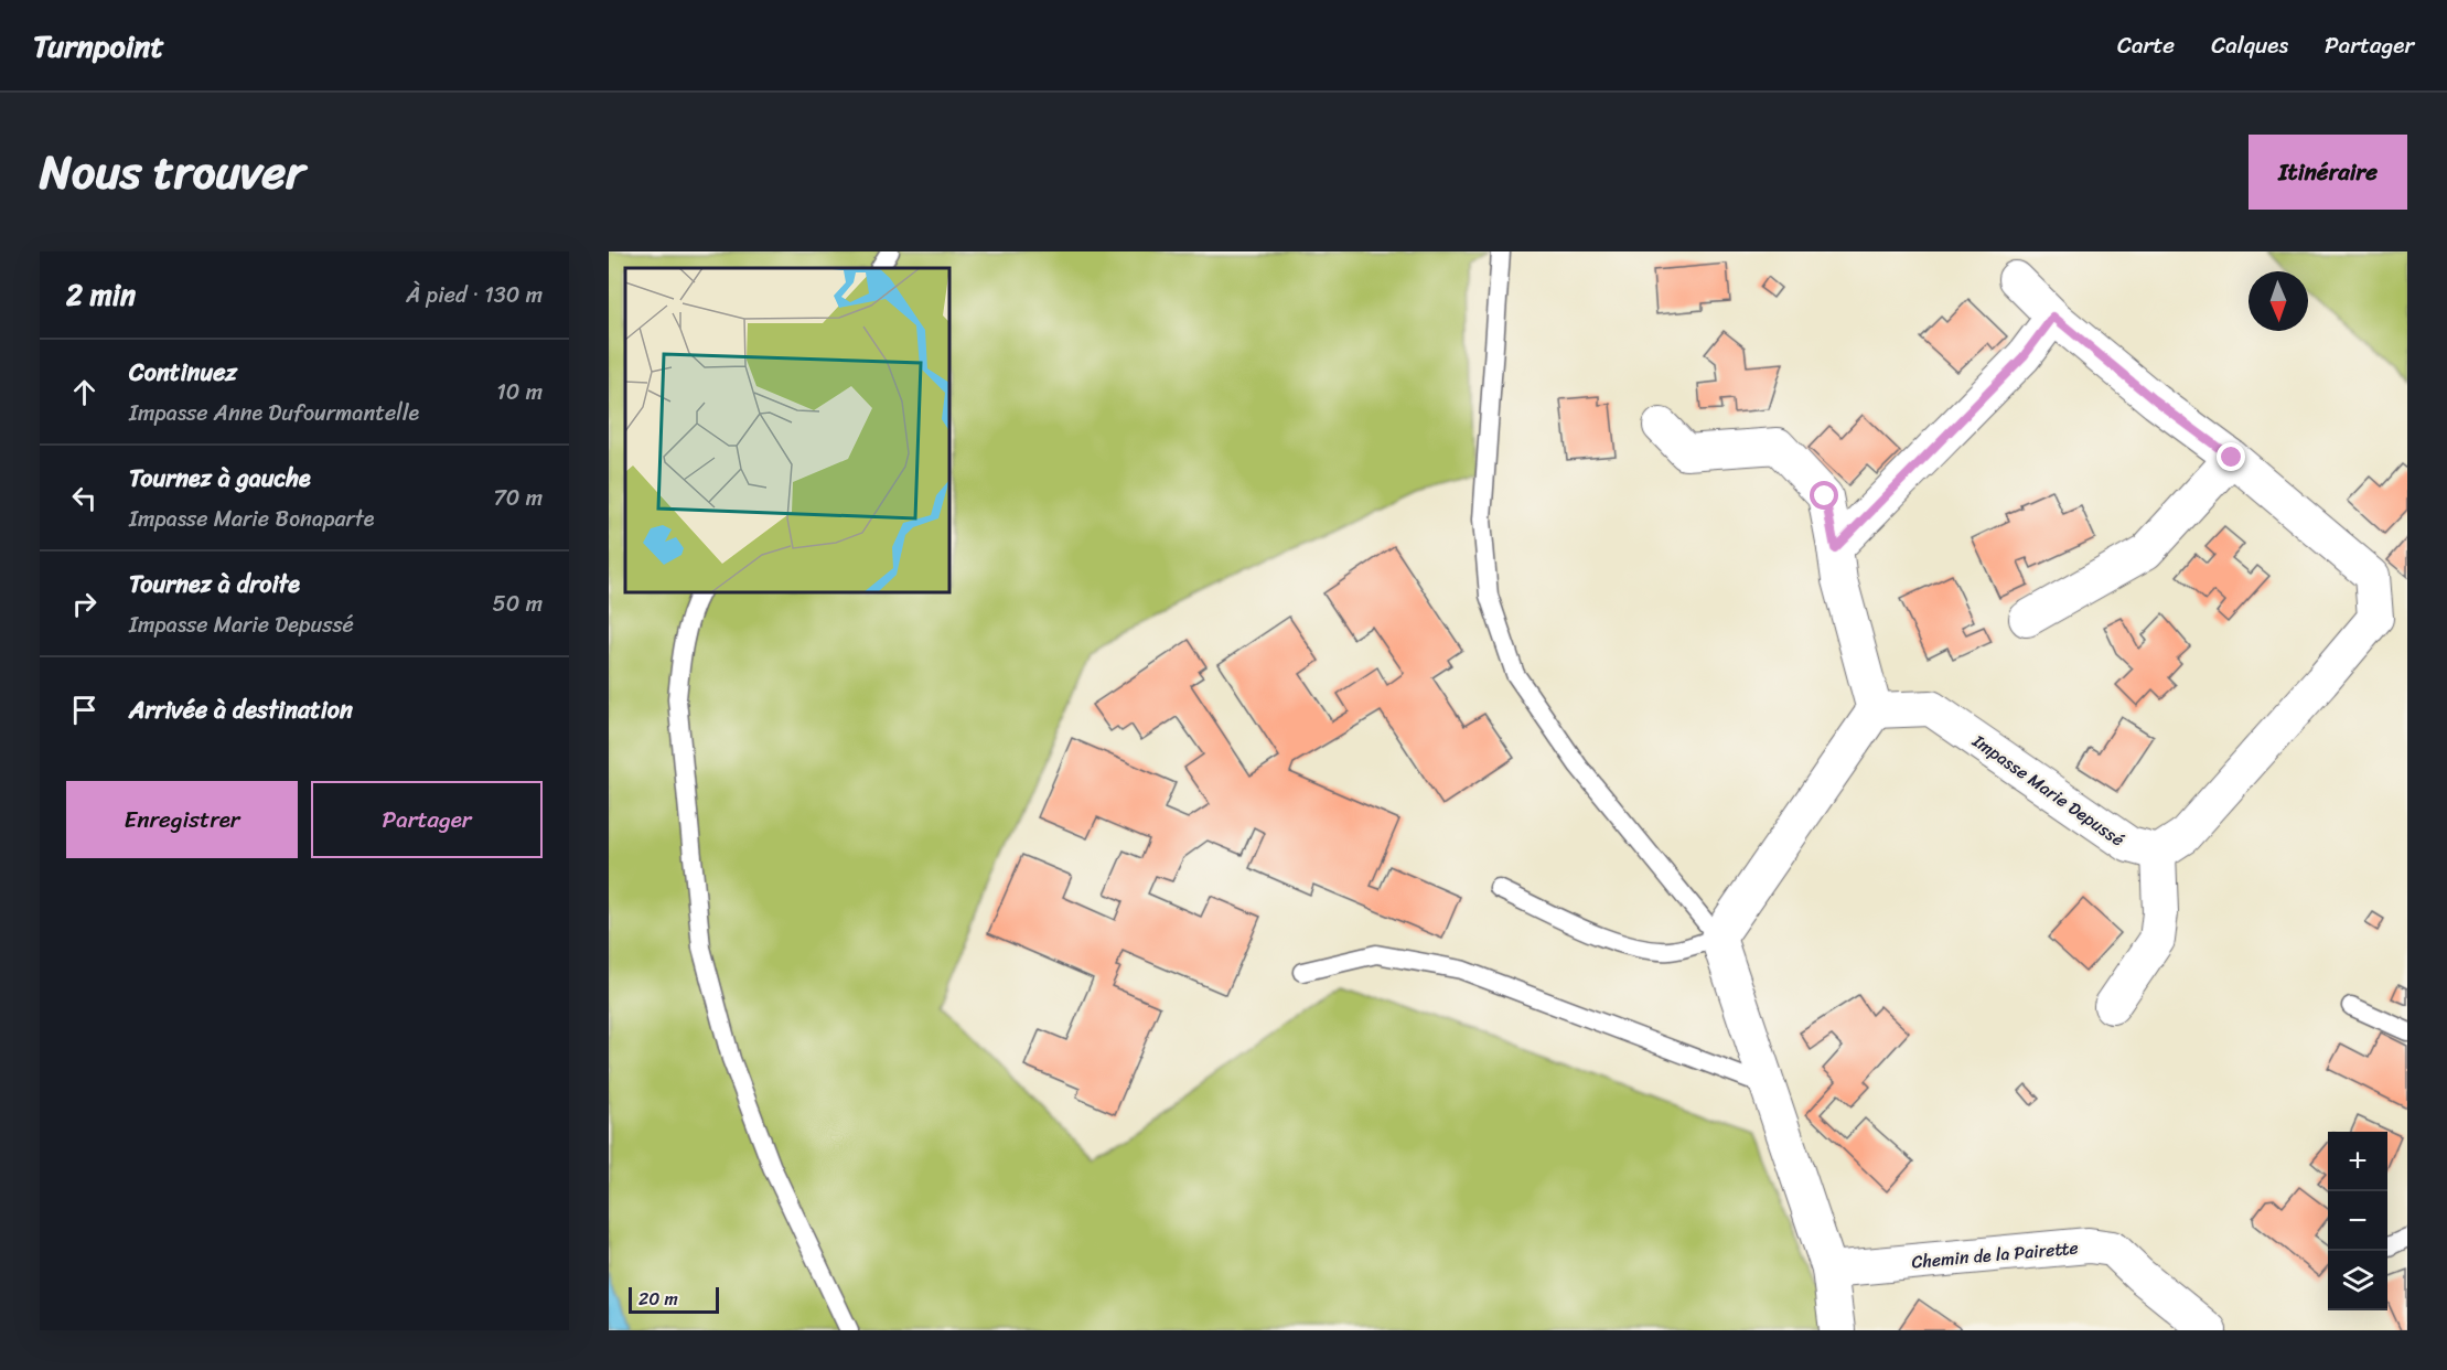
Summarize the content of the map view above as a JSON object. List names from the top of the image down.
{
  "streets": {
    "street": ["Impasse Marie Depussé", "Chemin de la Pairette"]
  },
  "scale_bar": "20 m",
  "north": "bottom",
  "page": {
    "header": "Turnpoint",
    "nav": ["Carte", "Calques", "Partager"],
    "title": "Nous trouver",
    "buttons": [
      "Itinéraire",
      ["Enregistrer", "Partager"]
    ],
    "heading": ["2 min", "À pied · 130 m"],
    "list": [
      ["Continuez", "Impasse Anne Dufourmantelle", "10 m"],
      ["Tournez à gauche", "Impasse Marie Bonaparte", "70 m"],
      ["Tournez à droite", "Impasse Marie Depussé", "50 m"],
      "Arrivée à destination"
    ],
    "map_buttons": ["+", "−"],
    "scale": "20 m"
  }
}
